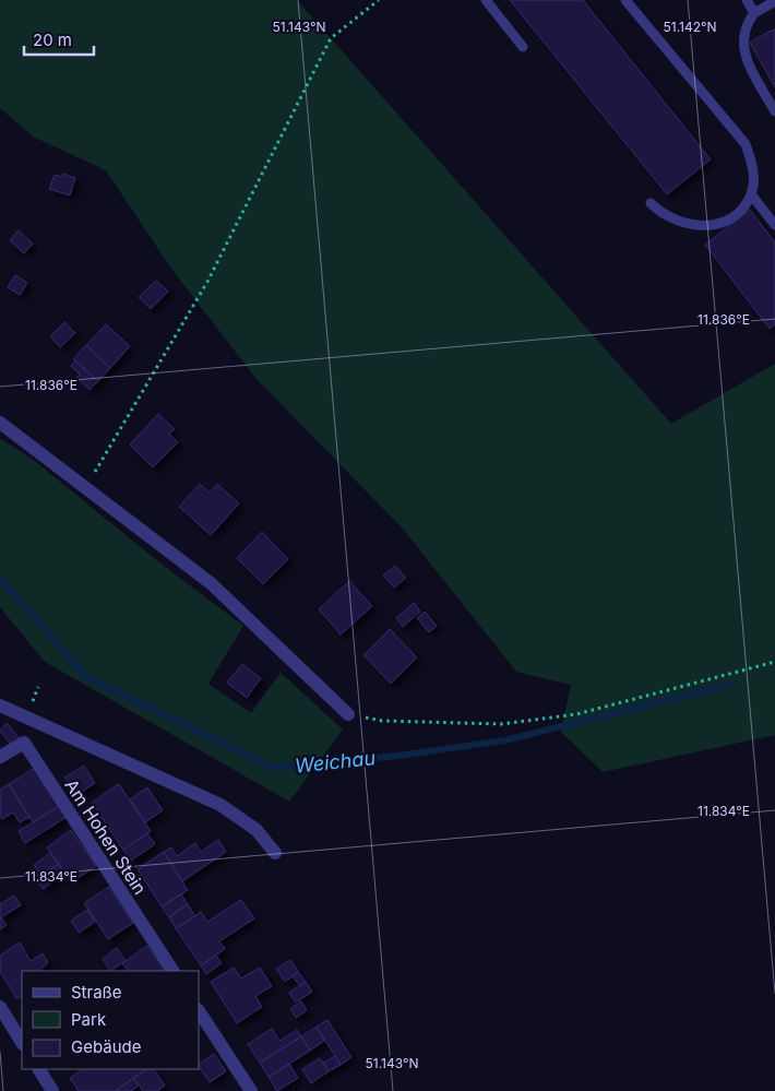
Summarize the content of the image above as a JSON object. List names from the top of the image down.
{
  "streets": {
    "street": ["Am Hohen Stein"]
  },
  "water": ["Weichau"],
  "legend": ["Straße", "Park", "Gebäude"],
  "scale_bar": "20 m",
  "coordinates": [
    "51.143°N",
    "51.142°N",
    "11.836°E",
    "11.834°E"
  ]
}
